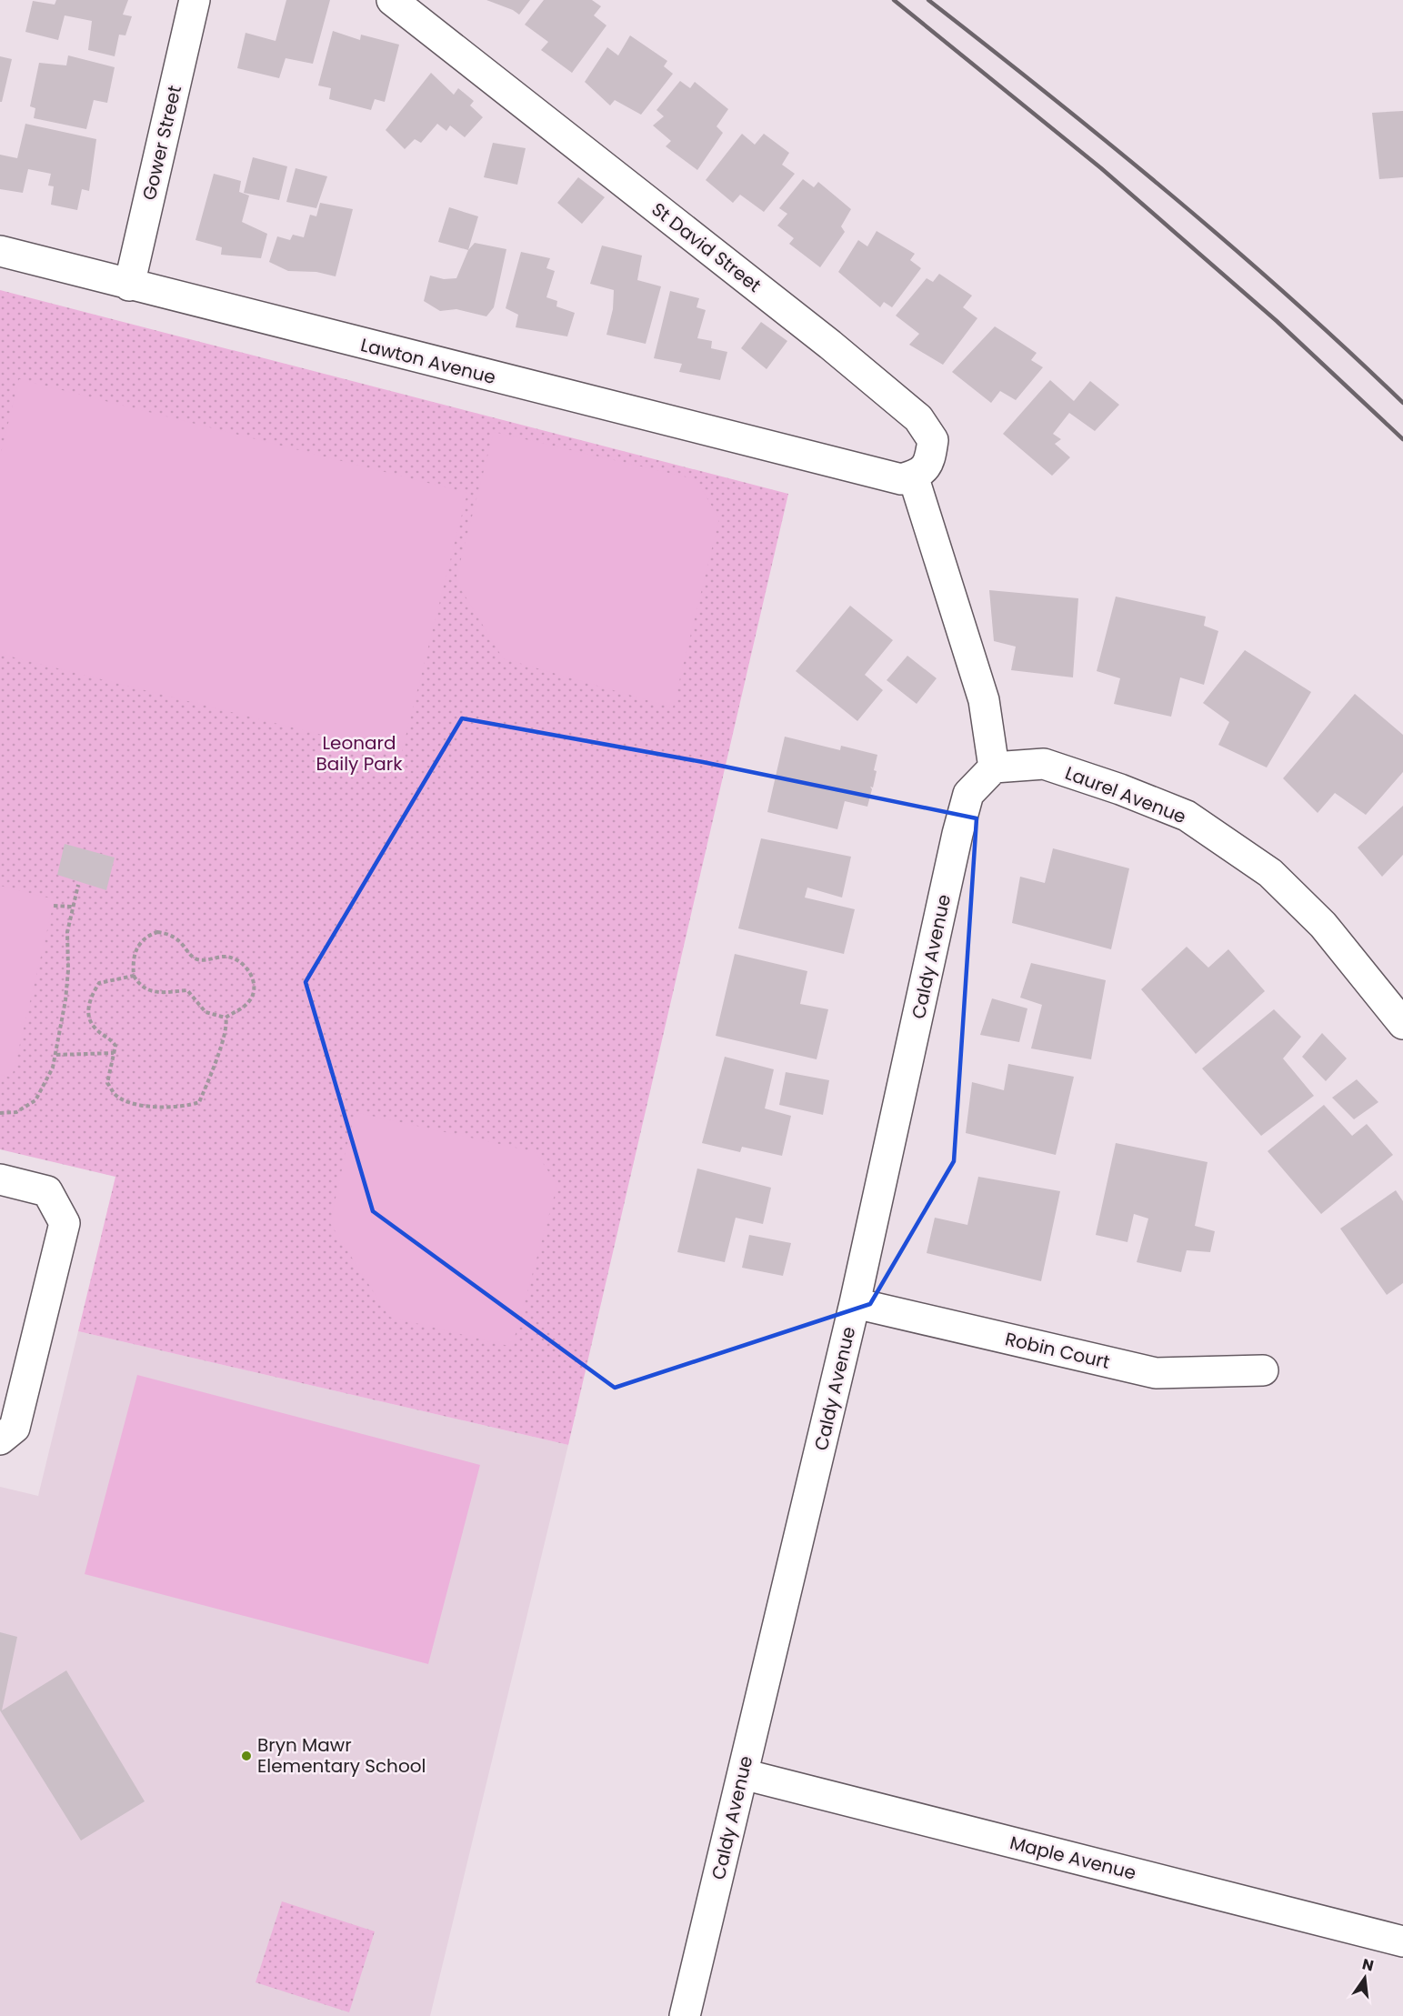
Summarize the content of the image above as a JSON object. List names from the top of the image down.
{
  "streets": {
    "street": [
      "Gower Street",
      "St David Street",
      "Lawton Avenue",
      "Laurel Avenue",
      "Caldy Avenue",
      "Robin Court",
      "Maple Avenue"
    ]
  },
  "crossings": [
    ["Gower Street", "Lawton Avenue"],
    ["St David Street", "Lawton Avenue"],
    ["Laurel Avenue", "Caldy Avenue"],
    ["Caldy Avenue", "Robin Court"],
    ["Caldy Avenue", "Maple Avenue"]
  ],
  "parks": ["Leonard Baily Park"],
  "places": ["Bryn Mawr Elementary School"],
  "north": "top"
}
